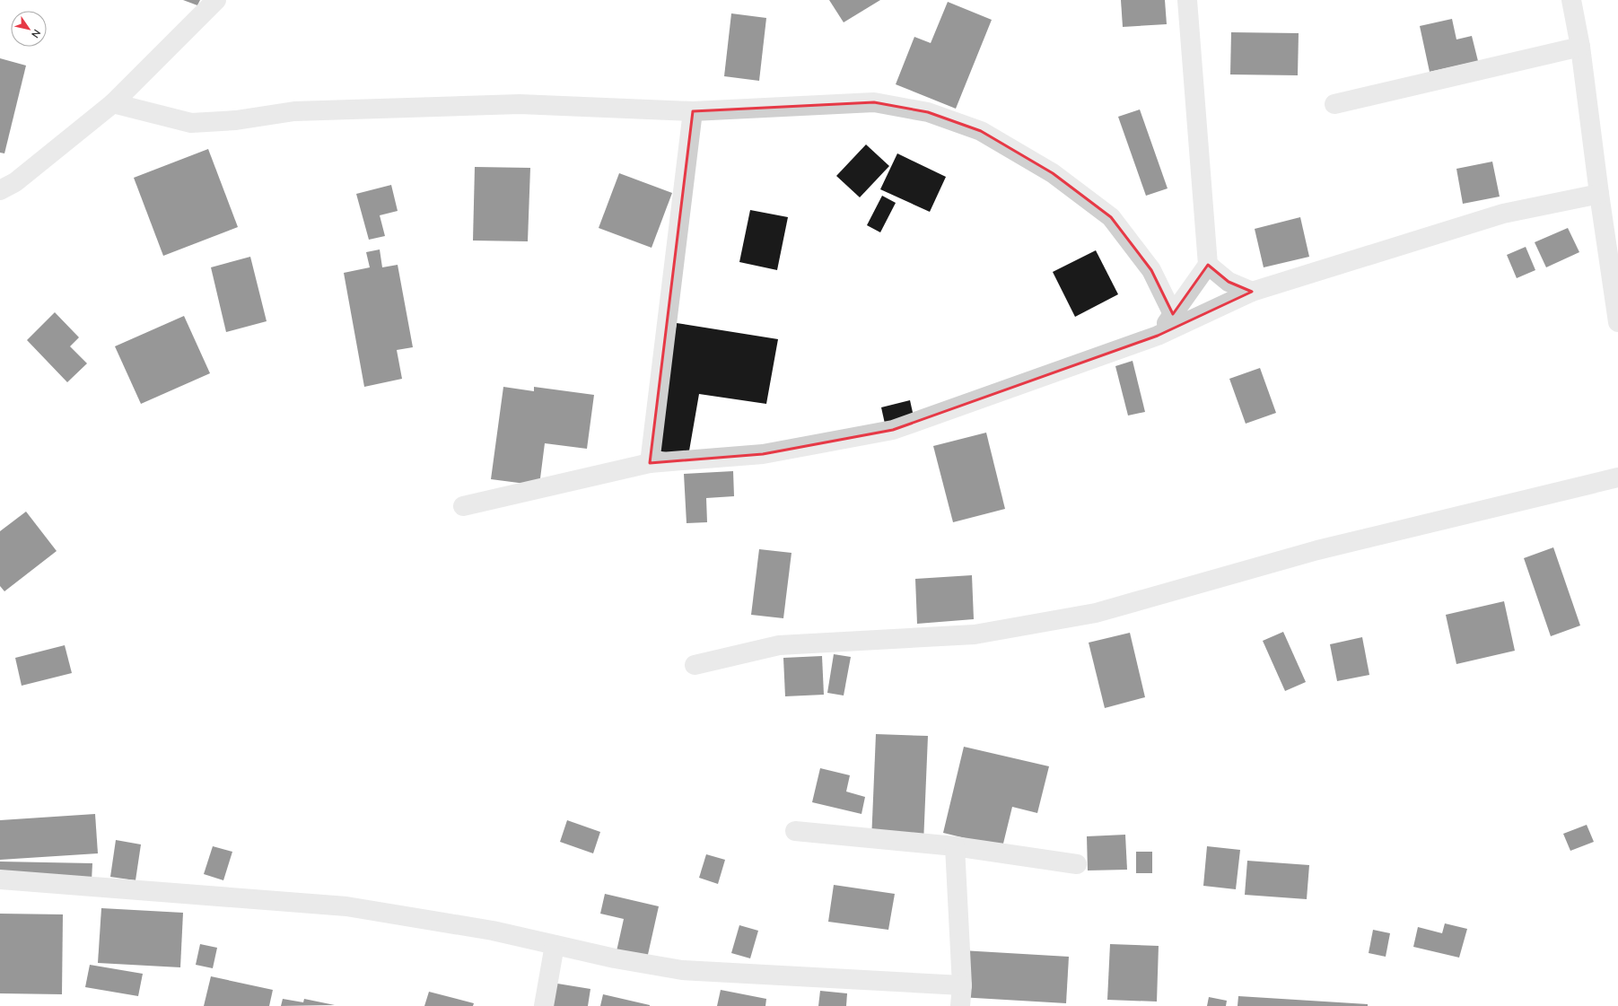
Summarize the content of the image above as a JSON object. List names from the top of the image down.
{
  "north": "bottom right"
}
